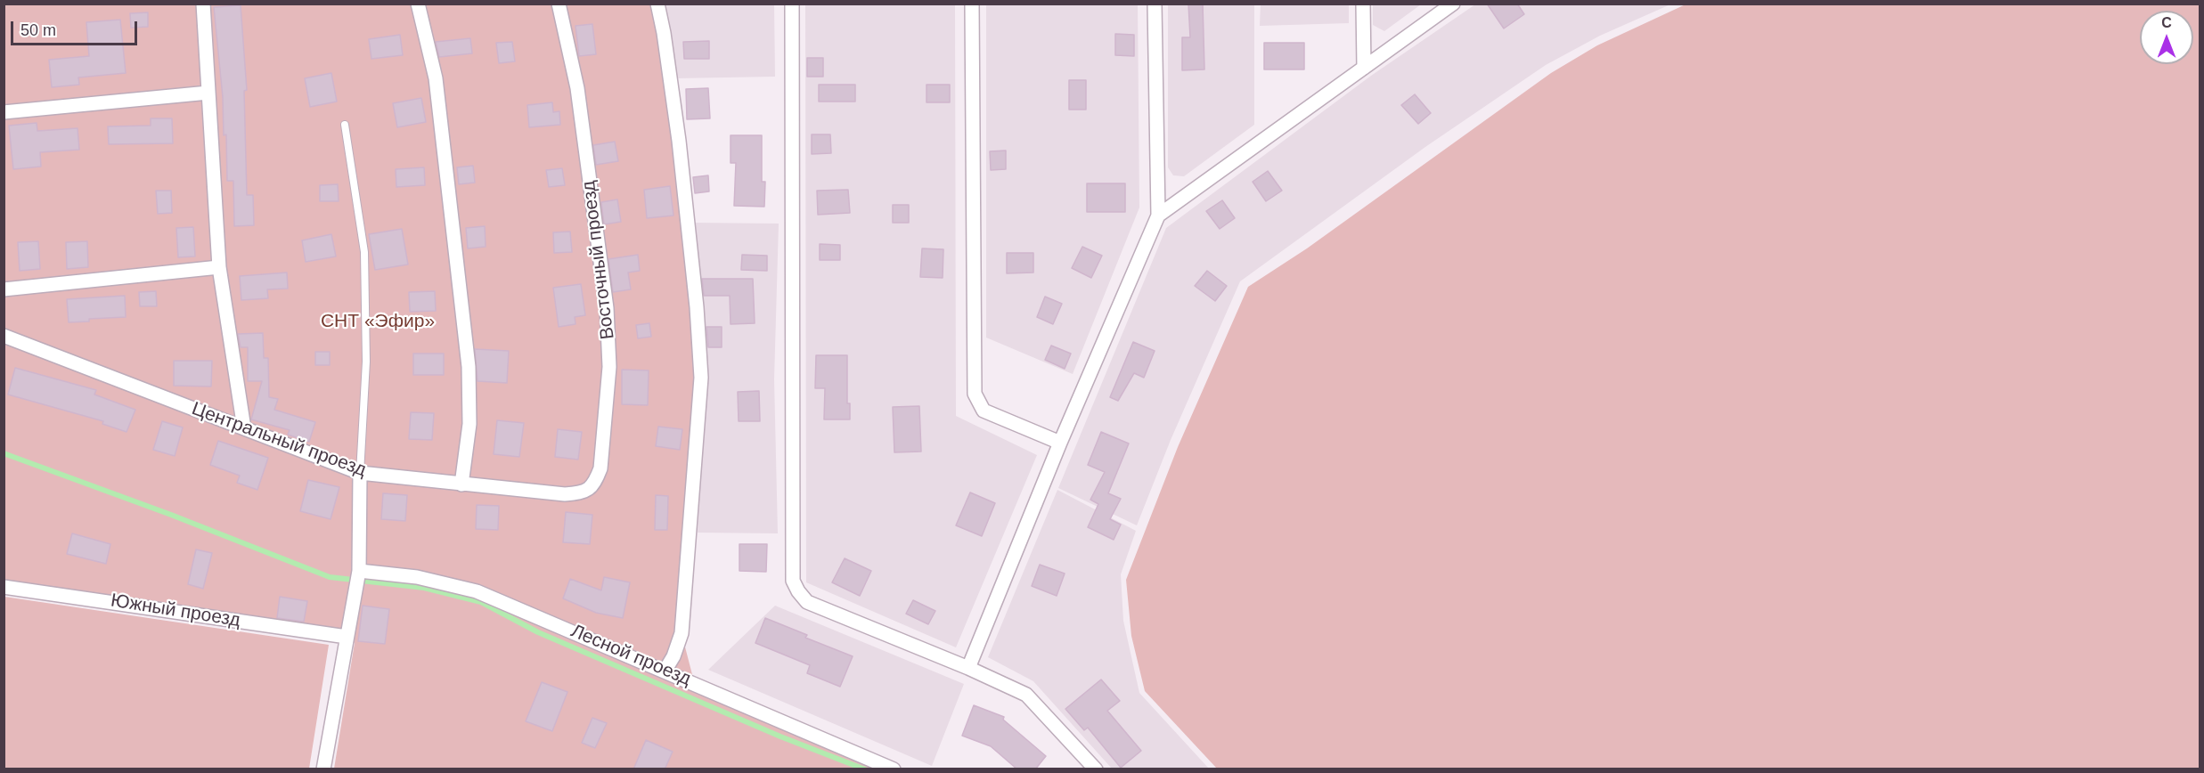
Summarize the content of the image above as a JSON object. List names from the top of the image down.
{
  "streets": {
    "street": [
      "Восточный проезд",
      "Центральный проезд",
      "Южный проезд",
      "Лесной проезд"
    ]
  },
  "crossings": [
    ["Восточный проезд", "Центральный проезд"]
  ],
  "parks": ["СНТ «Эфир»"],
  "scale_bar": "50 m",
  "north": "top"
}
